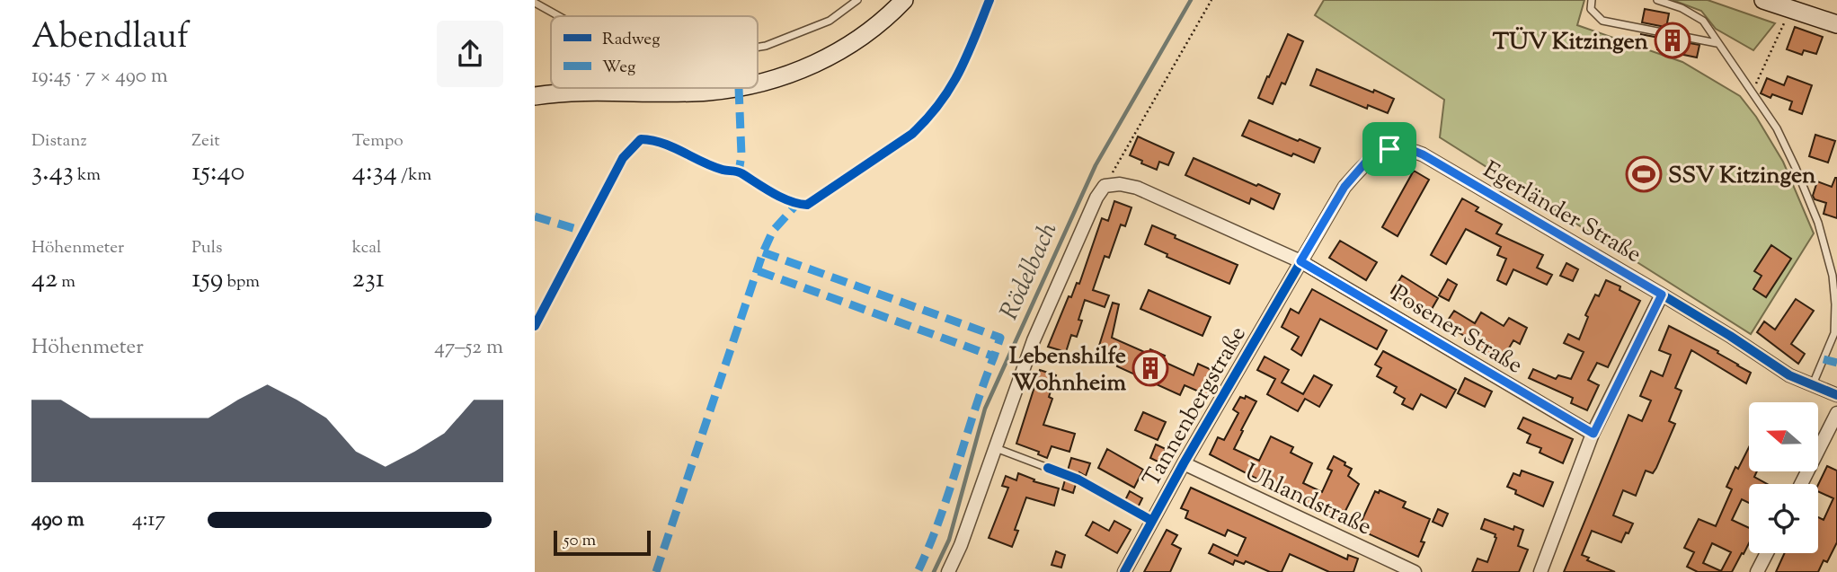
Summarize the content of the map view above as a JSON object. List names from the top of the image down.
{
  "streets": {
    "street": [
      "Egerländer Straße",
      "Posener Straße",
      "Tannenbergstraße",
      "Uhlandstraße"
    ]
  },
  "crossings": [
    ["Egerländer Straße", "Posener Straße"],
    ["Egerländer Straße", "Tannenbergstraße"],
    ["Posener Straße", "Tannenbergstraße"],
    ["Tannenbergstraße", "Uhlandstraße"]
  ],
  "water": ["Rödelbach"],
  "places": {
    "building": ["TÜV Kitzingen", "Lebenshilfe Wohnheim"],
    "sports": ["SSV Kitzingen"]
  },
  "legend": ["Radweg", "Weg"],
  "scale_bar": "50 m",
  "north": "left",
  "page": {
    "heading": ["Abendlauf", "19:45 · 7 × 490 m"],
    "stats": [
      ["Distanz", "3.43 km"],
      ["Zeit", "15:40"],
      ["Tempo", "4:34 /km"],
      ["Höhenmeter", "42 m"],
      ["Puls", "159 bpm"],
      ["kcal", "231"]
    ],
    "chart": ["Höhenmeter", "47–52 m"],
    "list": [
      {
        "name": "490 m",
        "note": "4:17"
      }
    ],
    "scale": "50 m"
  }
}
